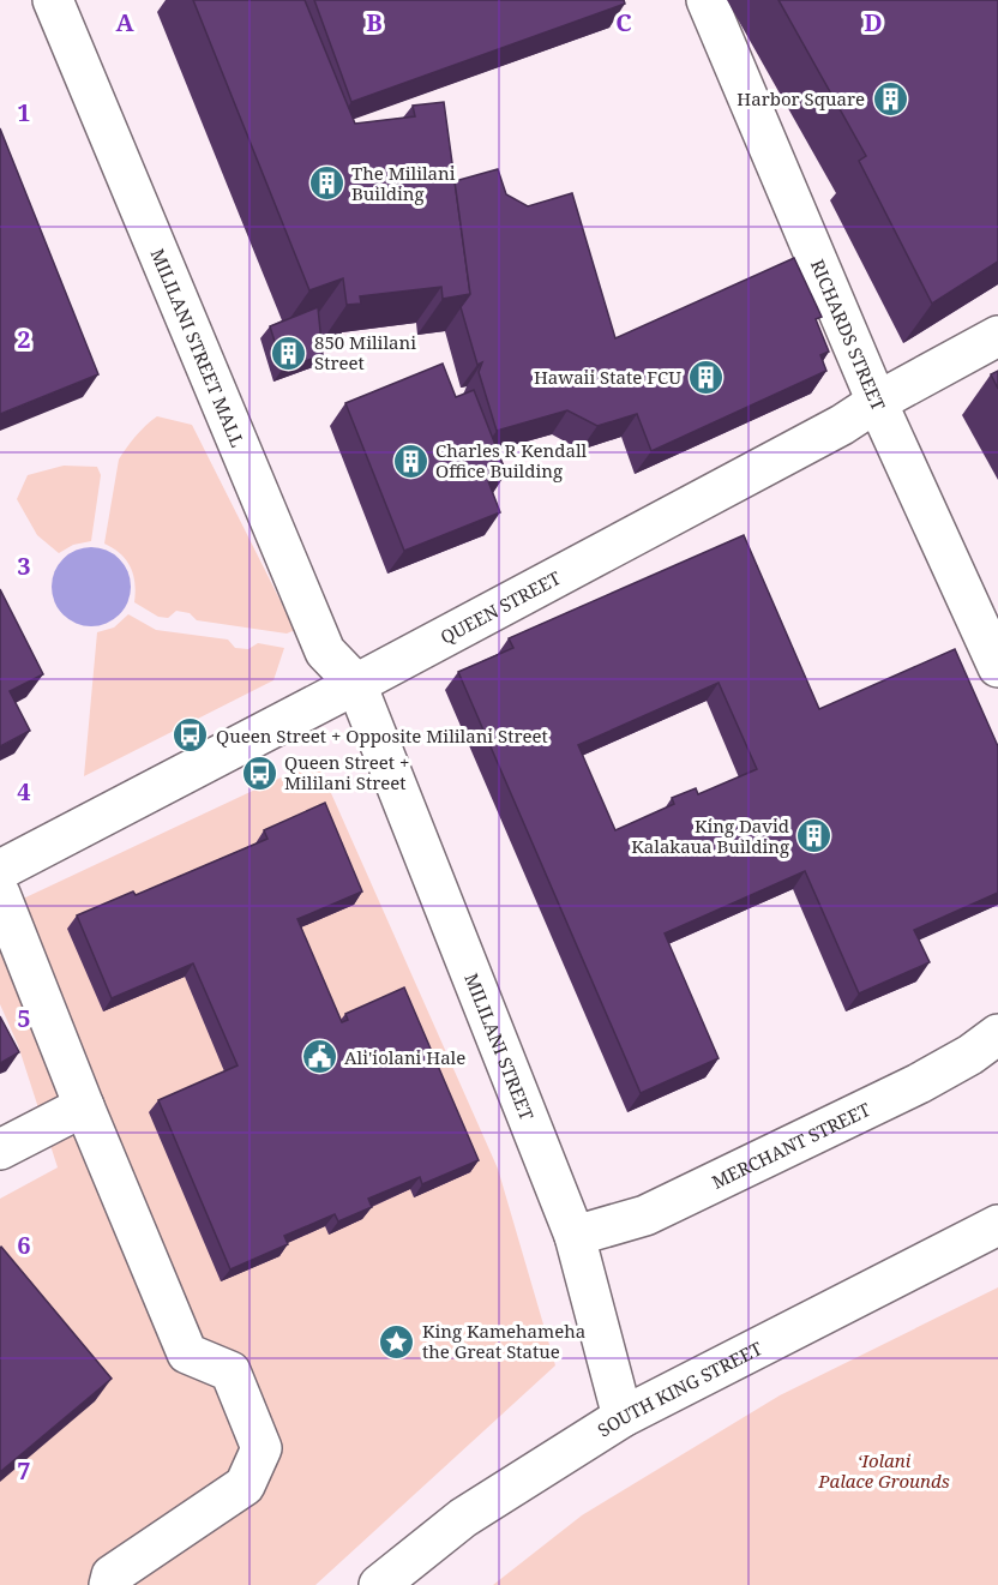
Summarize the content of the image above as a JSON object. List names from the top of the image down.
{
  "streets": {
    "street": [
      "RICHARDS STREET",
      "MILILANI STREET MALL",
      "QUEEN STREET",
      "MILILANI STREET",
      "MERCHANT STREET",
      "SOUTH KING STREET"
    ]
  },
  "crossings": [
    ["RICHARDS STREET", "QUEEN STREET"],
    ["MILILANI STREET MALL", "QUEEN STREET"],
    ["MILILANI STREET MALL", "MILILANI STREET"],
    ["QUEEN STREET", "MILILANI STREET"],
    ["MILILANI STREET", "MERCHANT STREET"],
    ["MILILANI STREET", "SOUTH KING STREET"]
  ],
  "parks": ["ʻIolani Palace Grounds"],
  "places": {
    "building": [
      "Harbor Square",
      "The Mililani Building",
      "850 Mililani Street",
      "Hawaii State FCU",
      "Charles R Kendall Office Building",
      "King David Kalakaua Building"
    ],
    "bus stop": ["Queen Street + Opposite Mililani Street", "Queen Street + Mililani Street"],
    "public building": ["Ali'iolani Hale"],
    "place": ["King Kamehameha the Great Statue"]
  },
  "grid": {
    "columns": [
      "A",
      "B",
      "C",
      "D"
    ],
    "rows": [
      "1",
      "2",
      "3",
      "4",
      "5",
      "6",
      "7"
    ]
  }
}
